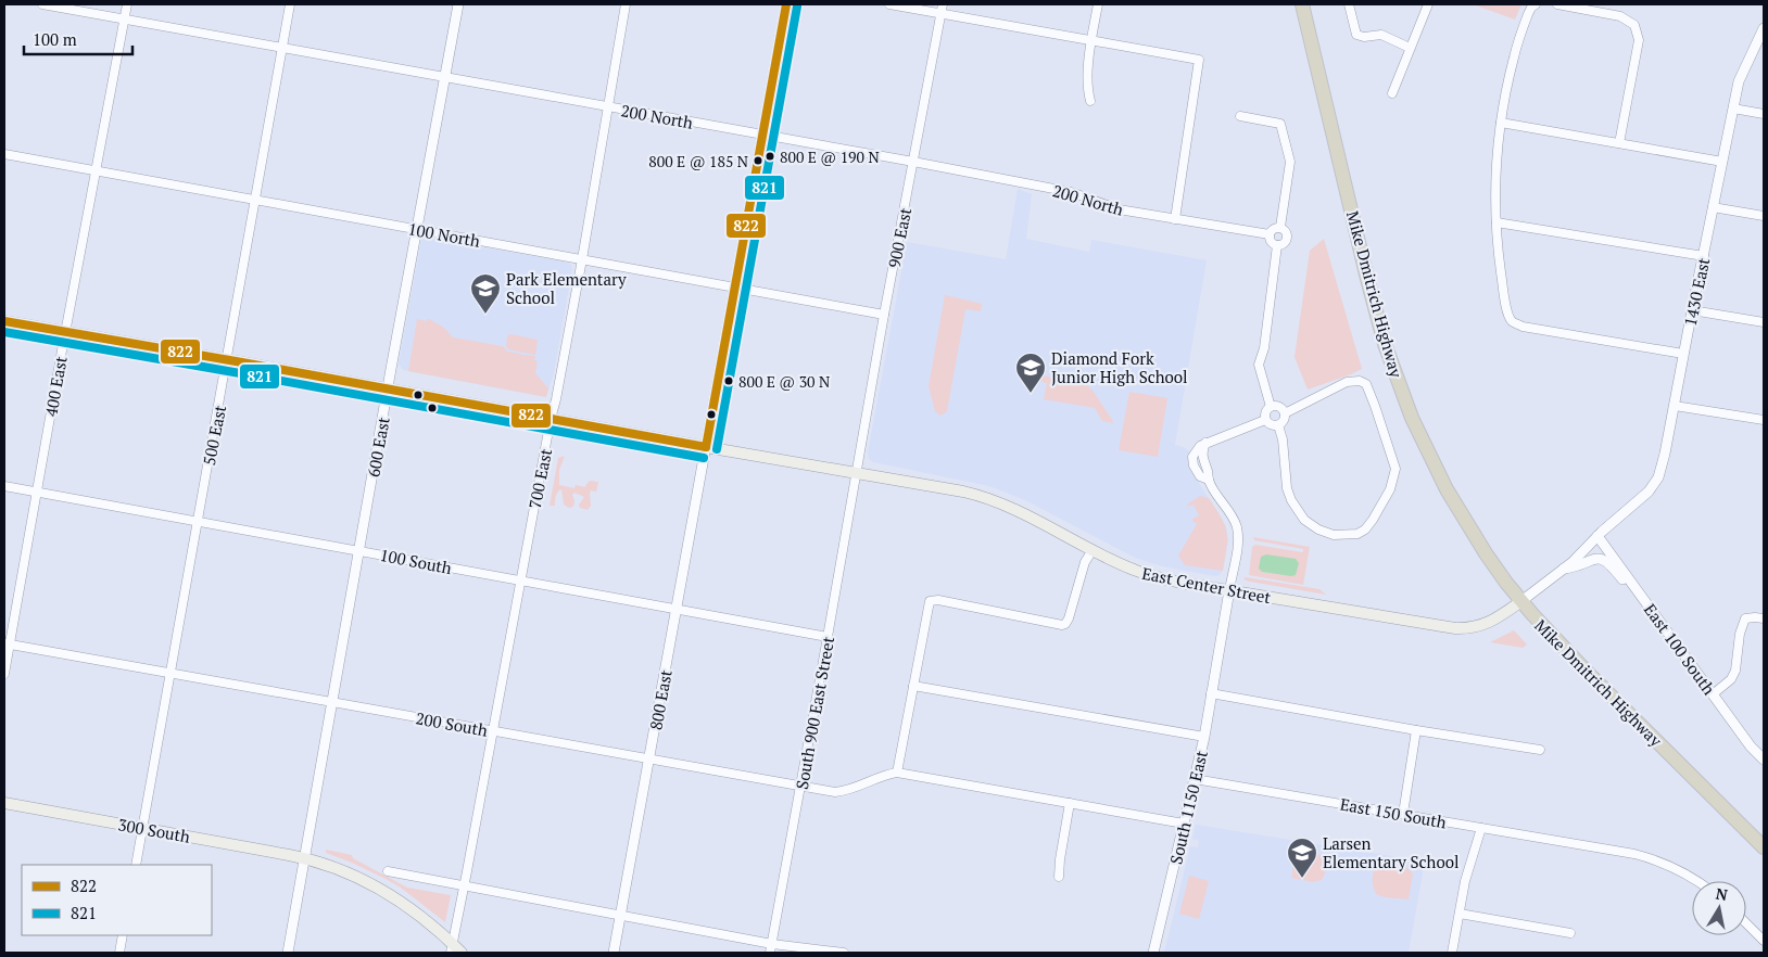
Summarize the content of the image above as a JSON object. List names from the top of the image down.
{
  "streets": {
    "highway": ["Mike Dmitrich Highway"],
    "main road": ["East Center Street", "300 South"],
    "street": [
      "200 North",
      "100 North",
      "900 East",
      "1430 East",
      "400 East",
      "500 East",
      "600 East",
      "700 East",
      "100 South",
      "East 100 South",
      "800 East",
      "South 900 East Street",
      "200 South",
      "South 1150 East",
      "East 150 South"
    ]
  },
  "crossings": [
    ["200 North", "900 East"],
    ["200 North", "400 East"],
    ["200 North", "500 East"],
    ["200 North", "600 East"],
    ["200 North", "700 East"],
    ["200 North", "800 East"],
    ["100 North", "900 East"],
    ["100 North", "400 East"],
    ["100 North", "500 East"],
    ["100 North", "600 East"],
    ["100 North", "700 East"],
    ["100 North", "800 East"],
    ["900 East", "East Center Street"],
    ["900 East", "South 900 East Street"],
    ["1430 East", "East Center Street"],
    ["1430 East", "East 100 South"],
    ["Mike Dmitrich Highway", "East Center Street"],
    ["400 East", "100 South"],
    ["400 East", "East Center Street"],
    ["400 East", "200 South"],
    ["500 East", "100 South"],
    ["500 East", "East Center Street"],
    ["500 East", "200 South"],
    ["500 East", "300 South"],
    ["600 East", "100 South"],
    ["600 East", "East Center Street"],
    ["600 East", "200 South"],
    ["600 East", "300 South"],
    ["700 East", "100 South"],
    ["700 East", "East Center Street"],
    ["700 East", "200 South"],
    ["700 East", "300 South"],
    ["100 South", "800 East"],
    ["100 South", "South 900 East Street"],
    ["East Center Street", "East 100 South"],
    ["East Center Street", "800 East"],
    ["East Center Street", "South 900 East Street"],
    ["East Center Street", "South 1150 East"],
    ["800 East", "200 South"],
    ["South 900 East Street", "200 South"],
    ["South 1150 East", "East 150 South"]
  ],
  "places": {
    "other": ["800 E @ 190 N", "800 E @ 185 N", "800 E @ 30 N"],
    "school or university": ["Park Elementary School", "Diamond Fork Junior High School", "Larsen Elementary School"]
  },
  "lines": ["transit line 822", "transit line 821"],
  "legend": ["822", "821"],
  "scale_bar": "100 m",
  "north": "top"
}
